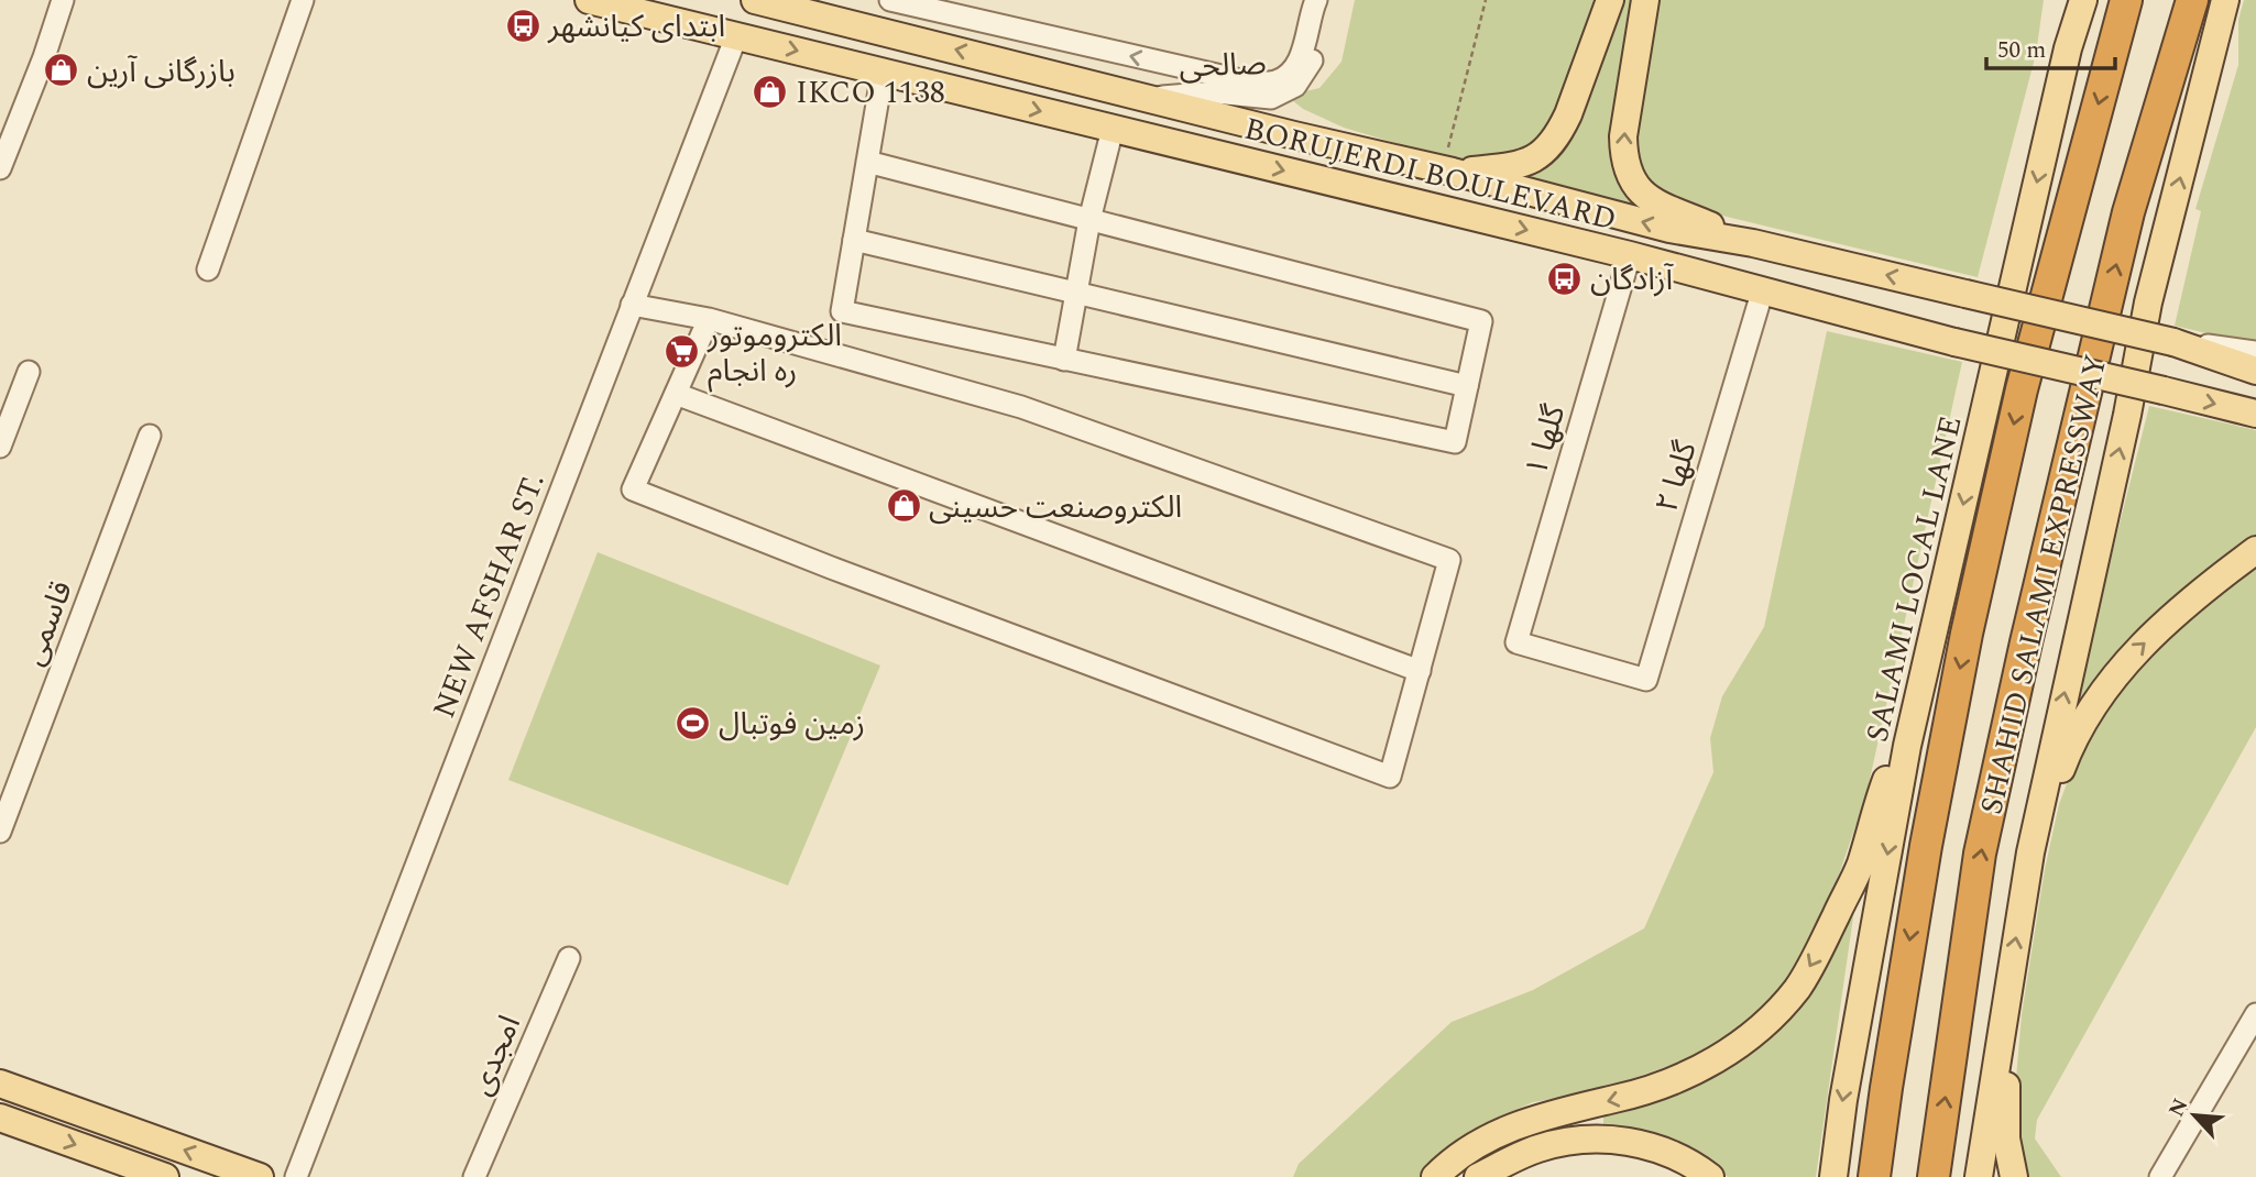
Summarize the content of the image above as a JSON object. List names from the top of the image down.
{
  "streets": {
    "highway": ["SHAHID SALAMI EXPRESSWAY"],
    "main road": ["BORUJERDI BOULEVARD", "SALAMI LOCAL LANE"],
    "street": [
      "صالحی",
      "گلها ۱",
      "گلها ۲",
      "NEW AFSHAR ST.",
      "قاسمی",
      "امجدی"
    ]
  },
  "crossings": [
    ["صالحی", "BORUJERDI BOULEVARD"],
    ["BORUJERDI BOULEVARD", "گلها ۱"],
    ["BORUJERDI BOULEVARD", "گلها ۲"],
    ["BORUJERDI BOULEVARD", "NEW AFSHAR ST."],
    ["گلها ۱", "گلها ۲"]
  ],
  "places": {
    "bus stop": ["ابتدای کیانشهر", "آزادگان"],
    "shop": ["بازرگانی آرین", "IKCO 1138", "الکتروصنعت حسینی"],
    "supermarket": ["الکتروموتور ره انجام"],
    "sports": ["زمین فوتبال"]
  },
  "scale_bar": "50 m",
  "north": "top left"
}
